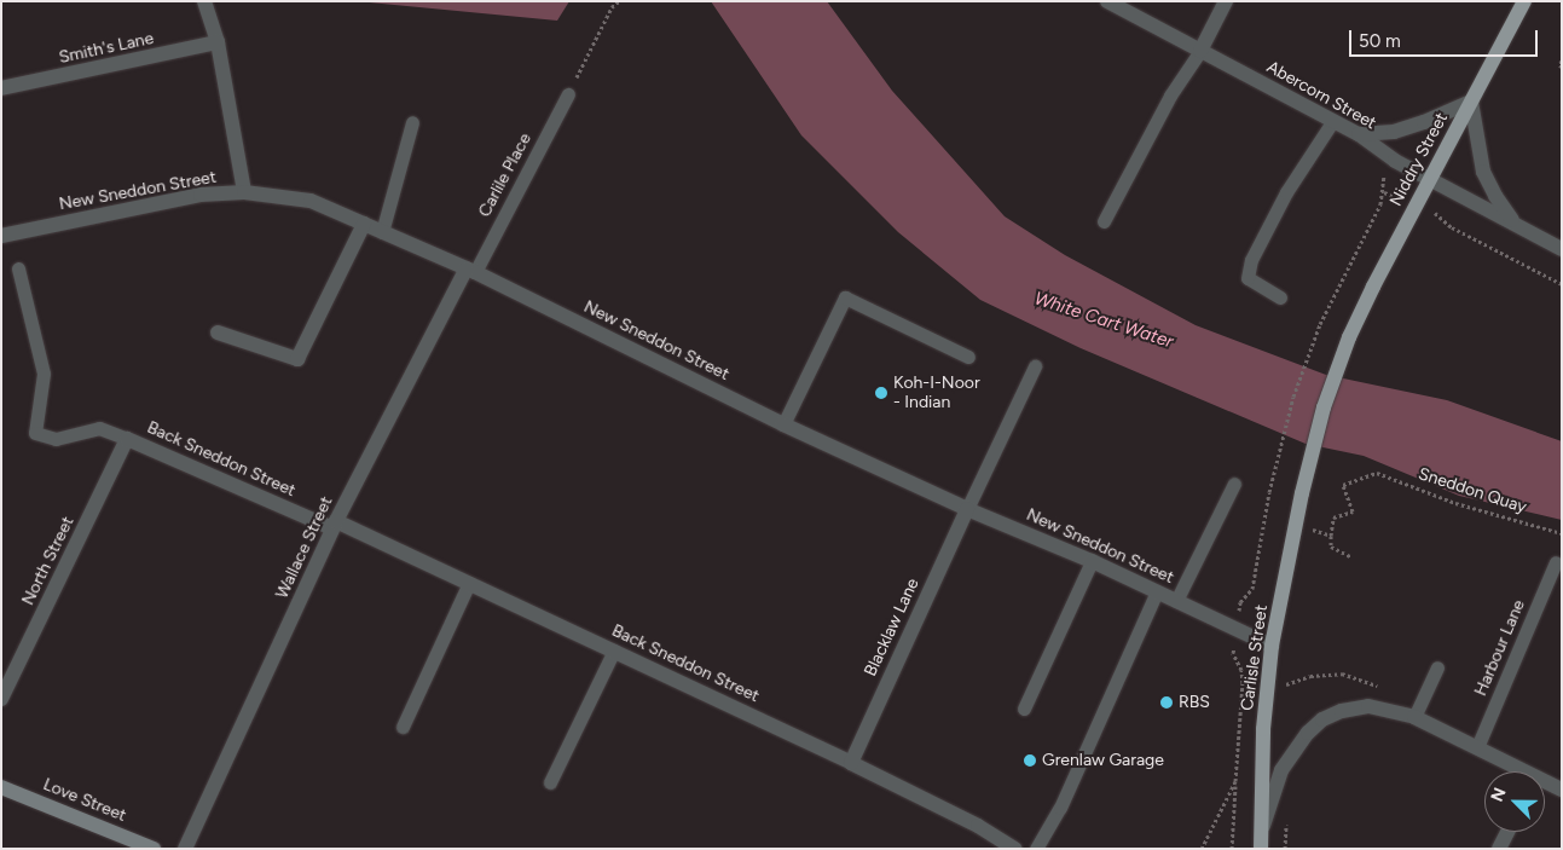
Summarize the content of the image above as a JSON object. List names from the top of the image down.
{
  "streets": {
    "main road": ["Niddry Street", "Carlisle Street"],
    "street": [
      "Smith's Lane",
      "Abercorn Street",
      "New Sneddon Street",
      "Back Sneddon Street",
      "Wallace Street",
      "North Street",
      "Blacklaw Lane",
      "Love Street"
    ],
    "lane": ["Carlile Place", "Harbour Lane"],
    "path": ["Sneddon Quay"]
  },
  "crossings": [
    ["Abercorn Street", "Niddry Street"],
    ["Niddry Street", "Carlisle Street"],
    ["Carlile Place", "New Sneddon Street"],
    ["Carlile Place", "Wallace Street"],
    ["New Sneddon Street", "Wallace Street"],
    ["New Sneddon Street", "Blacklaw Lane"],
    ["New Sneddon Street", "Carlisle Street"],
    ["Back Sneddon Street", "Wallace Street"],
    ["Back Sneddon Street", "North Street"],
    ["Back Sneddon Street", "Blacklaw Lane"]
  ],
  "water": ["White Cart Water"],
  "places": ["Koh-I-Noor - Indian", "RBS", "Grenlaw Garage"],
  "scale_bar": "50 m",
  "north": "top left"
}
